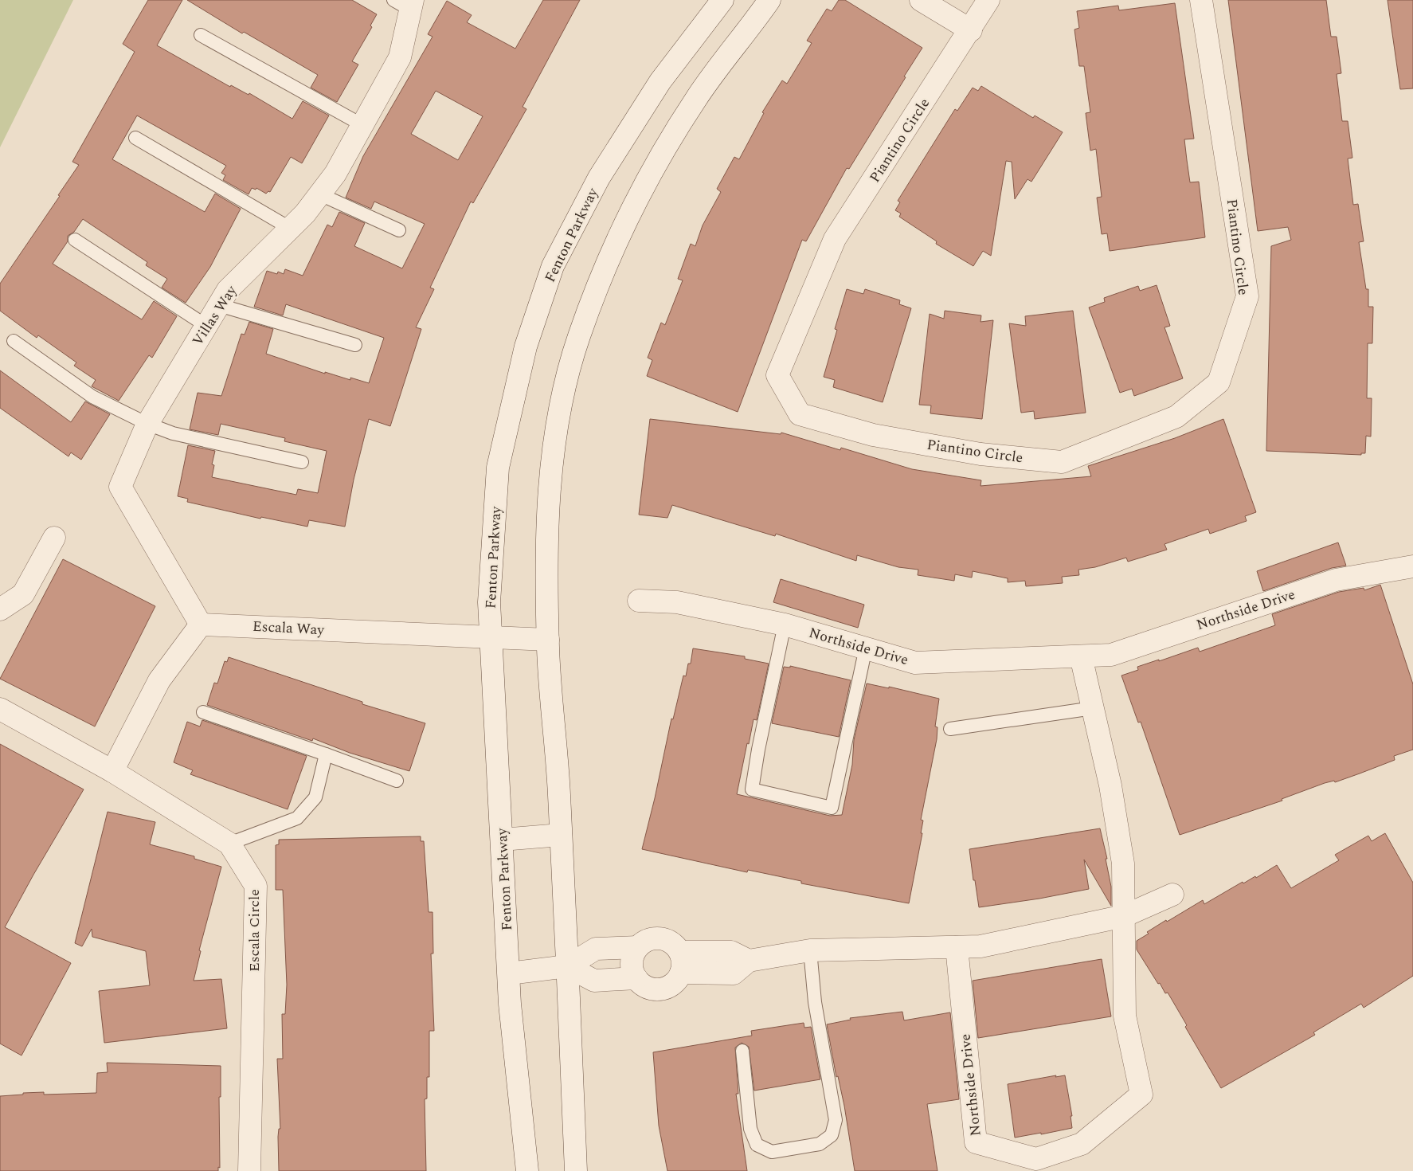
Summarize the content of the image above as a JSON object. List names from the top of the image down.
{
  "streets": {
    "street": [
      "Piantino Circle",
      "Fenton Parkway",
      "Villas Way",
      "Northside Drive",
      "Escala Way",
      "Escala Circle"
    ]
  },
  "crossings": [
    ["Fenton Parkway", "Escala Way"],
    ["Villas Way", "Escala Way"]
  ]
}
